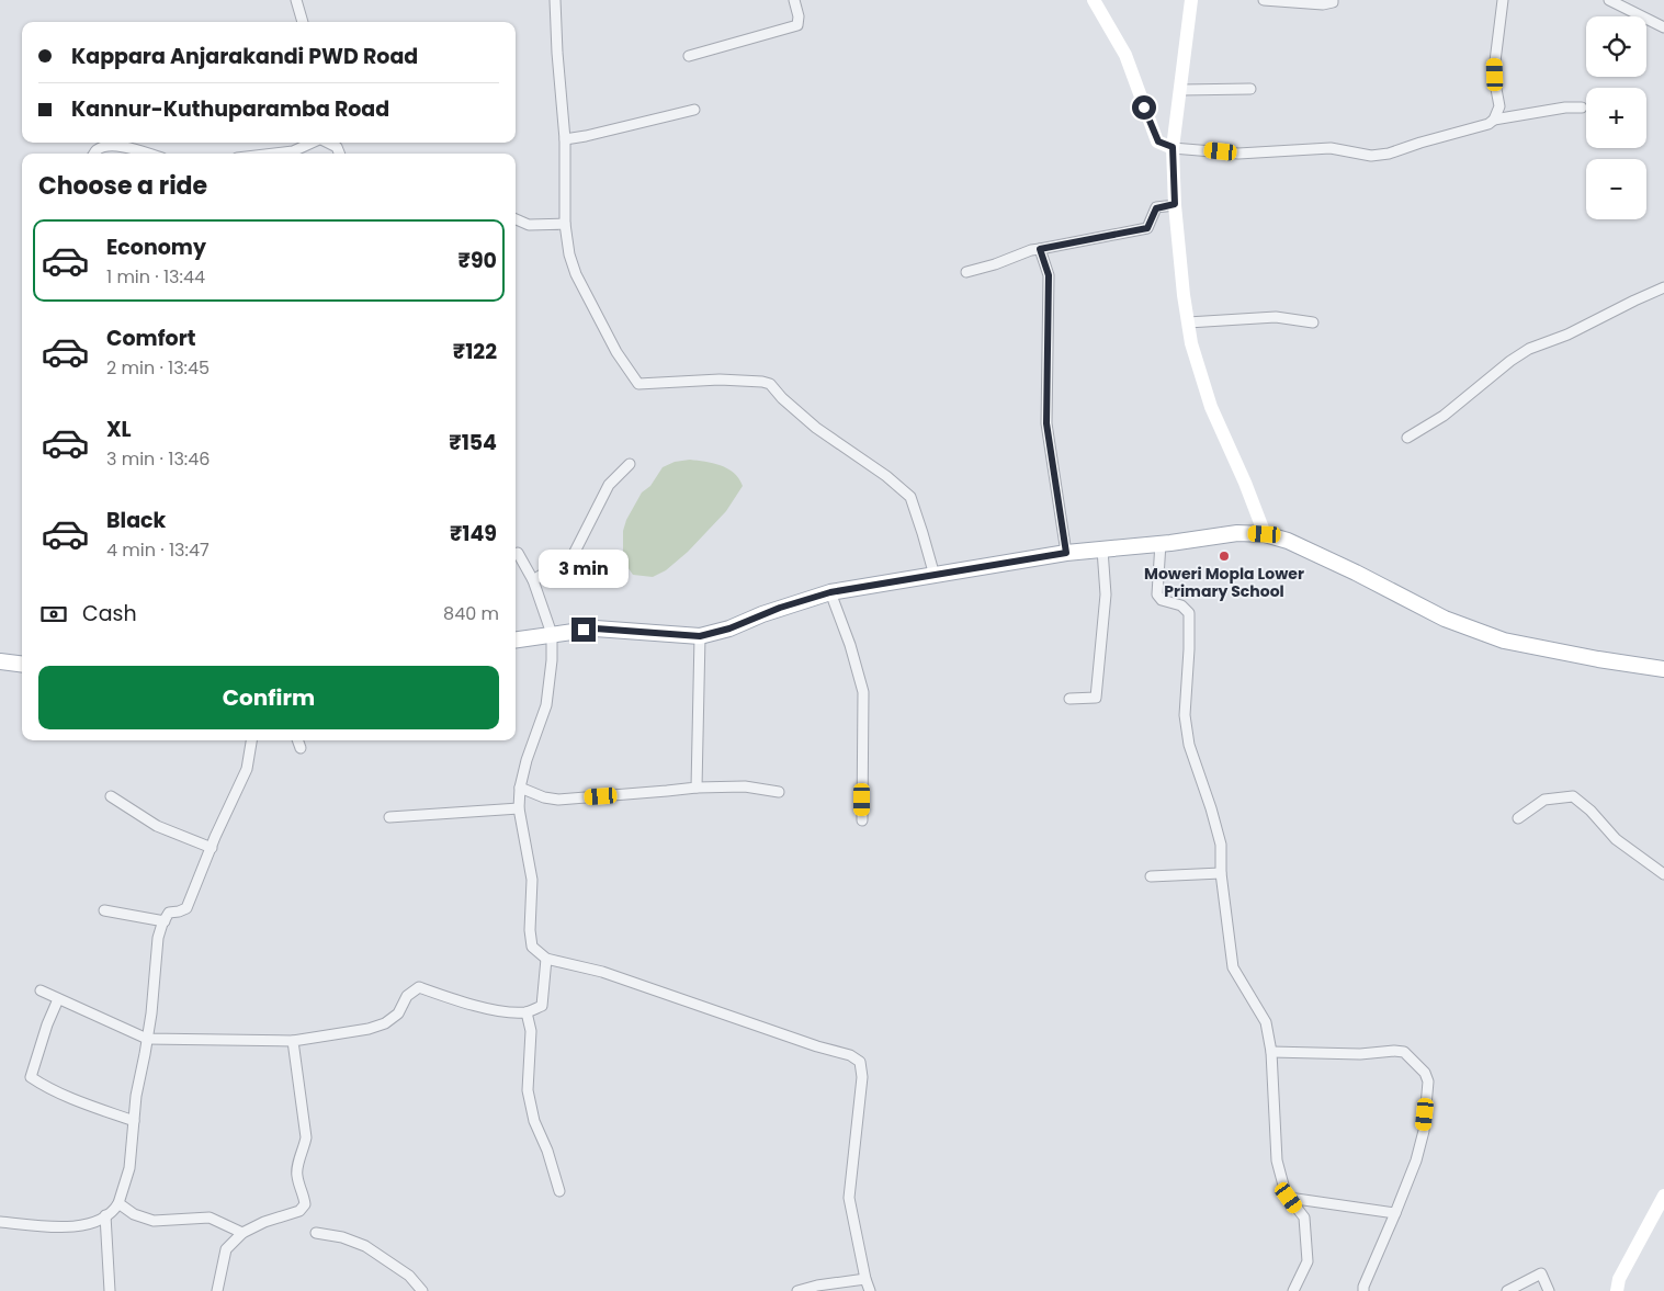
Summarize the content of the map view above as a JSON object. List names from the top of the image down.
{
  "places": ["Moweri Mopla Lower Primary School"],
  "page": {
    "map_buttons": ["+", "−"],
    "banner": ["Kappara Anjarakandi PWD Road", "Kannur-Kuthuparamba Road"],
    "heading": "Choose a ride",
    "list": [
      {
        "name": "Economy",
        "note": "1 min · 13:44",
        "value": "₹90"
      },
      {
        "name": "Comfort",
        "note": "2 min · 13:45",
        "value": "₹122"
      },
      {
        "name": "XL",
        "note": "3 min · 13:46",
        "value": "₹154"
      },
      {
        "name": "Black",
        "note": "4 min · 13:47",
        "value": "₹149"
      }
    ],
    "bubble": "3 min",
    "pay": ["Cash", "840 m"],
    "buttons": "Confirm"
  }
}
